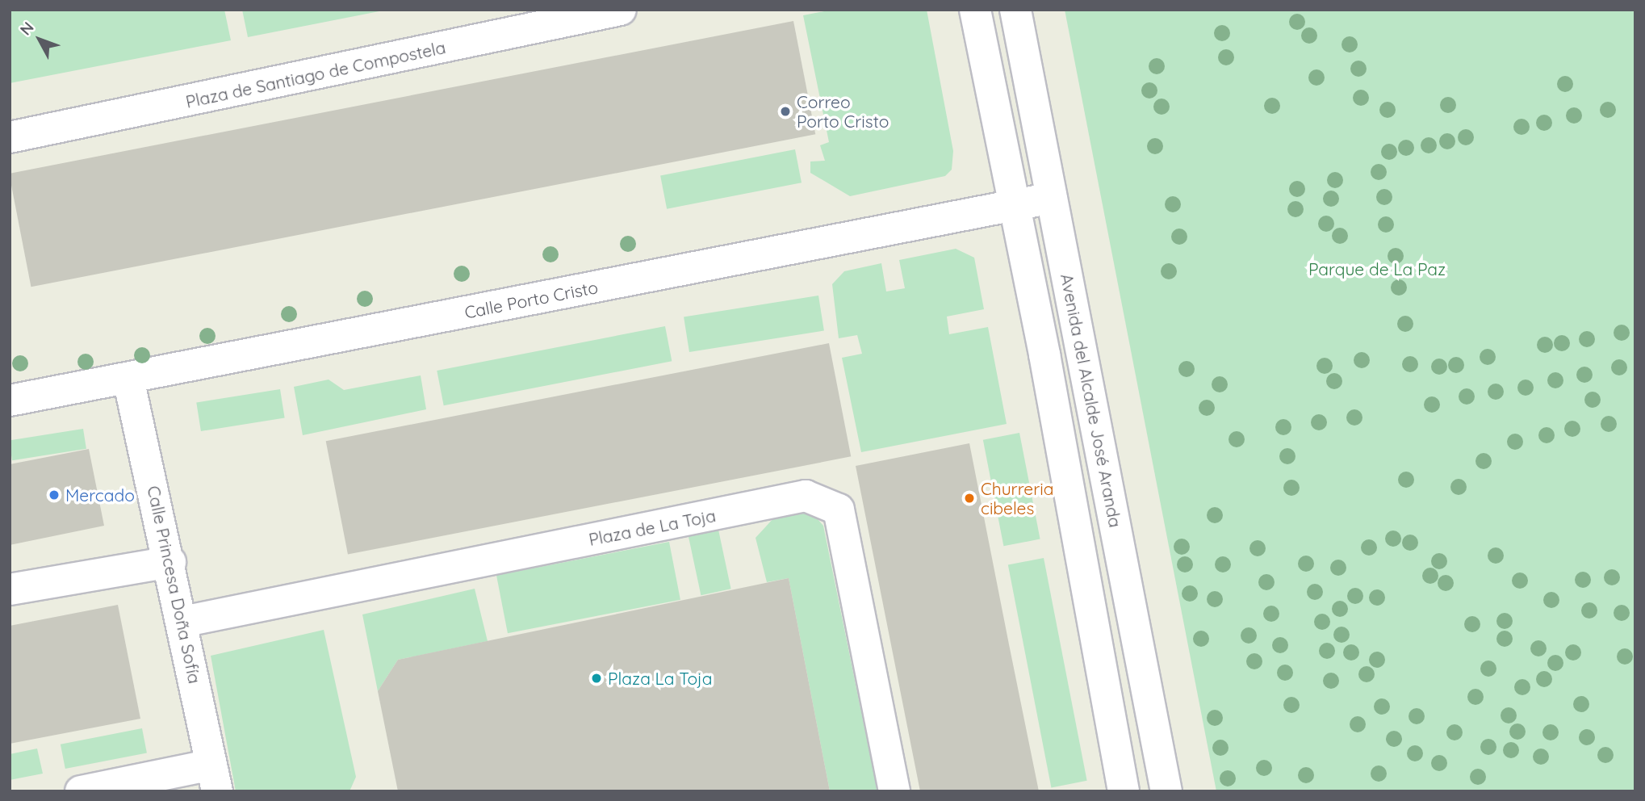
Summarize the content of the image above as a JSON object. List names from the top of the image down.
{
  "streets": {
    "street": [
      "Plaza de Santiago de Compostela",
      "Calle Porto Cristo",
      "Avenida del Alcalde José Aranda",
      "Plaza de La Toja",
      "Calle Princesa Doña Sofía"
    ]
  },
  "crossings": [
    ["Calle Porto Cristo", "Avenida del Alcalde José Aranda"],
    ["Calle Porto Cristo", "Calle Princesa Doña Sofía"],
    ["Plaza de La Toja", "Calle Princesa Doña Sofía"]
  ],
  "parks": ["Parque de La Paz"],
  "places": [
    "Correo Porto Cristo",
    "Mercado",
    "Churreria cibeles",
    "Plaza La Toja"
  ],
  "north": "top left"
}
